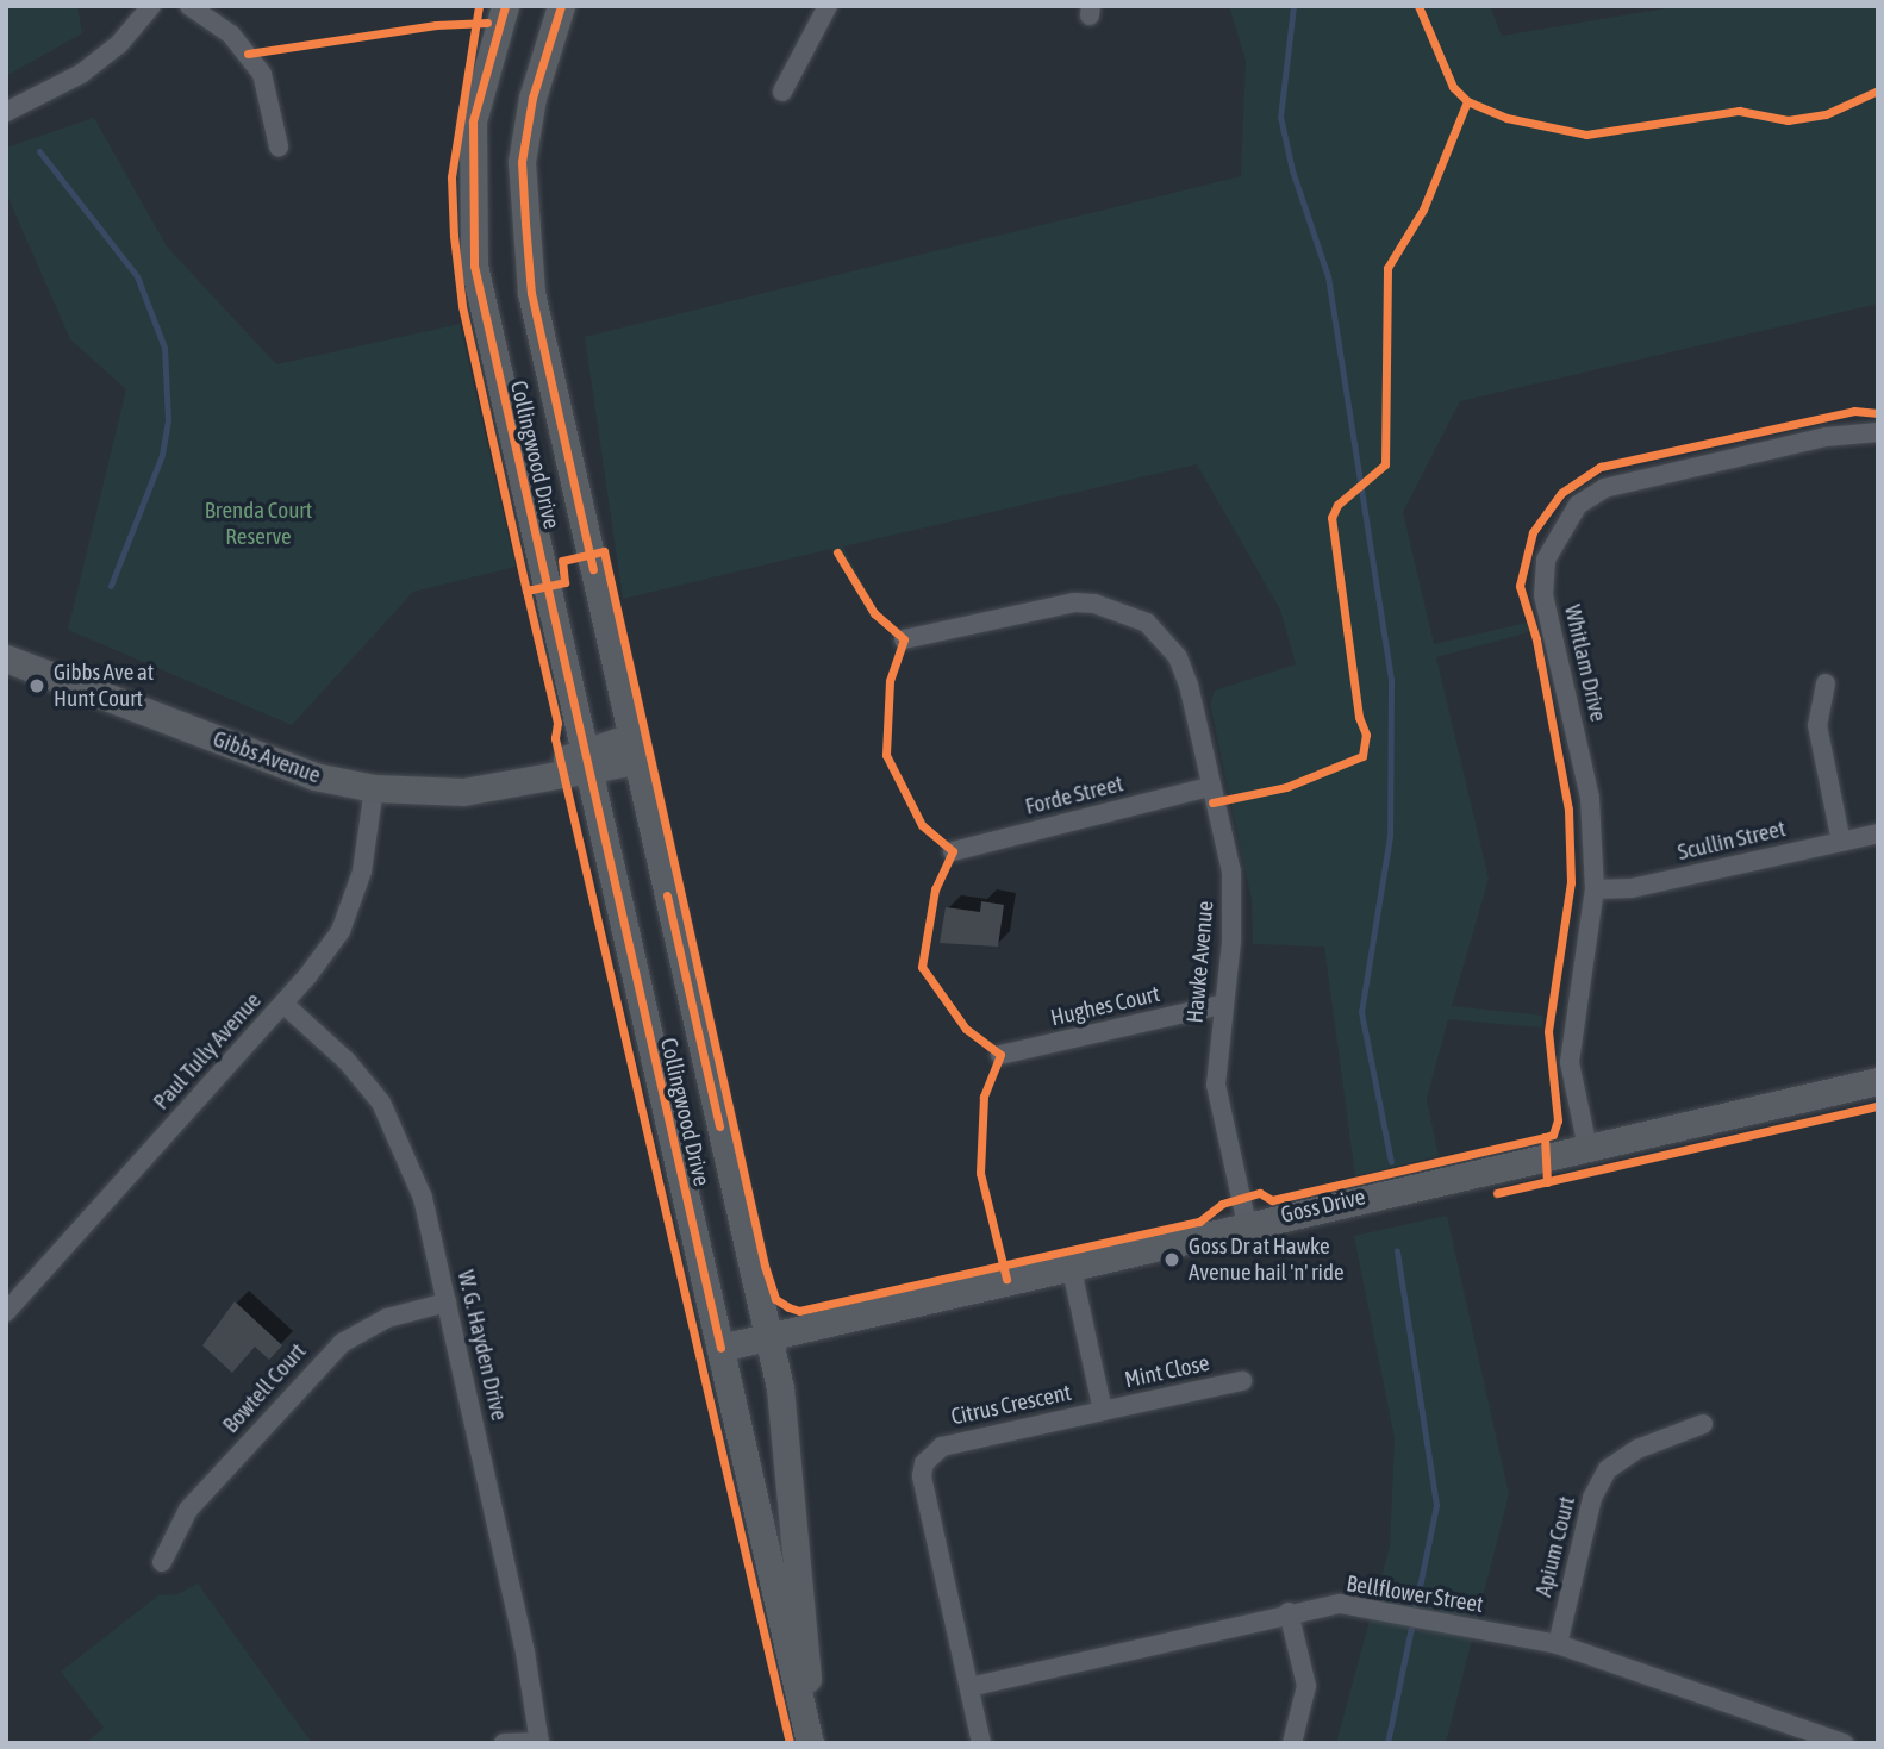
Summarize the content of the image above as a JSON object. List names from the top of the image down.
{
  "streets": {
    "main road": ["Collingwood Drive", "Gibbs Avenue", "Goss Drive"],
    "street": [
      "Whitlam Drive",
      "Forde Street",
      "Scullin Street",
      "Hawke Avenue",
      "Hughes Court",
      "Paul Tully Avenue",
      "W. G. Hayden Drive",
      "Mint Close",
      "Bowtell Court",
      "Citrus Crescent",
      "Apium Court",
      "Bellflower Street"
    ]
  },
  "crossings": [
    ["Collingwood Drive", "Gibbs Avenue"],
    ["Collingwood Drive", "Goss Drive"],
    ["Whitlam Drive", "Scullin Street"],
    ["Whitlam Drive", "Goss Drive"],
    ["Gibbs Avenue", "Paul Tully Avenue"],
    ["Forde Street", "Hawke Avenue"],
    ["Hawke Avenue", "Hughes Court"],
    ["Hawke Avenue", "Goss Drive"],
    ["Paul Tully Avenue", "W. G. Hayden Drive"],
    ["Goss Drive", "Citrus Crescent"],
    ["W. G. Hayden Drive", "Bowtell Court"],
    ["Mint Close", "Citrus Crescent"],
    ["Citrus Crescent", "Bellflower Street"],
    ["Apium Court", "Bellflower Street"]
  ],
  "parks": ["Brenda Court Reserve"],
  "places": ["Gibbs Ave at Hunt Court", "Goss Dr at Hawke Avenue hail 'n' ride"]
}
